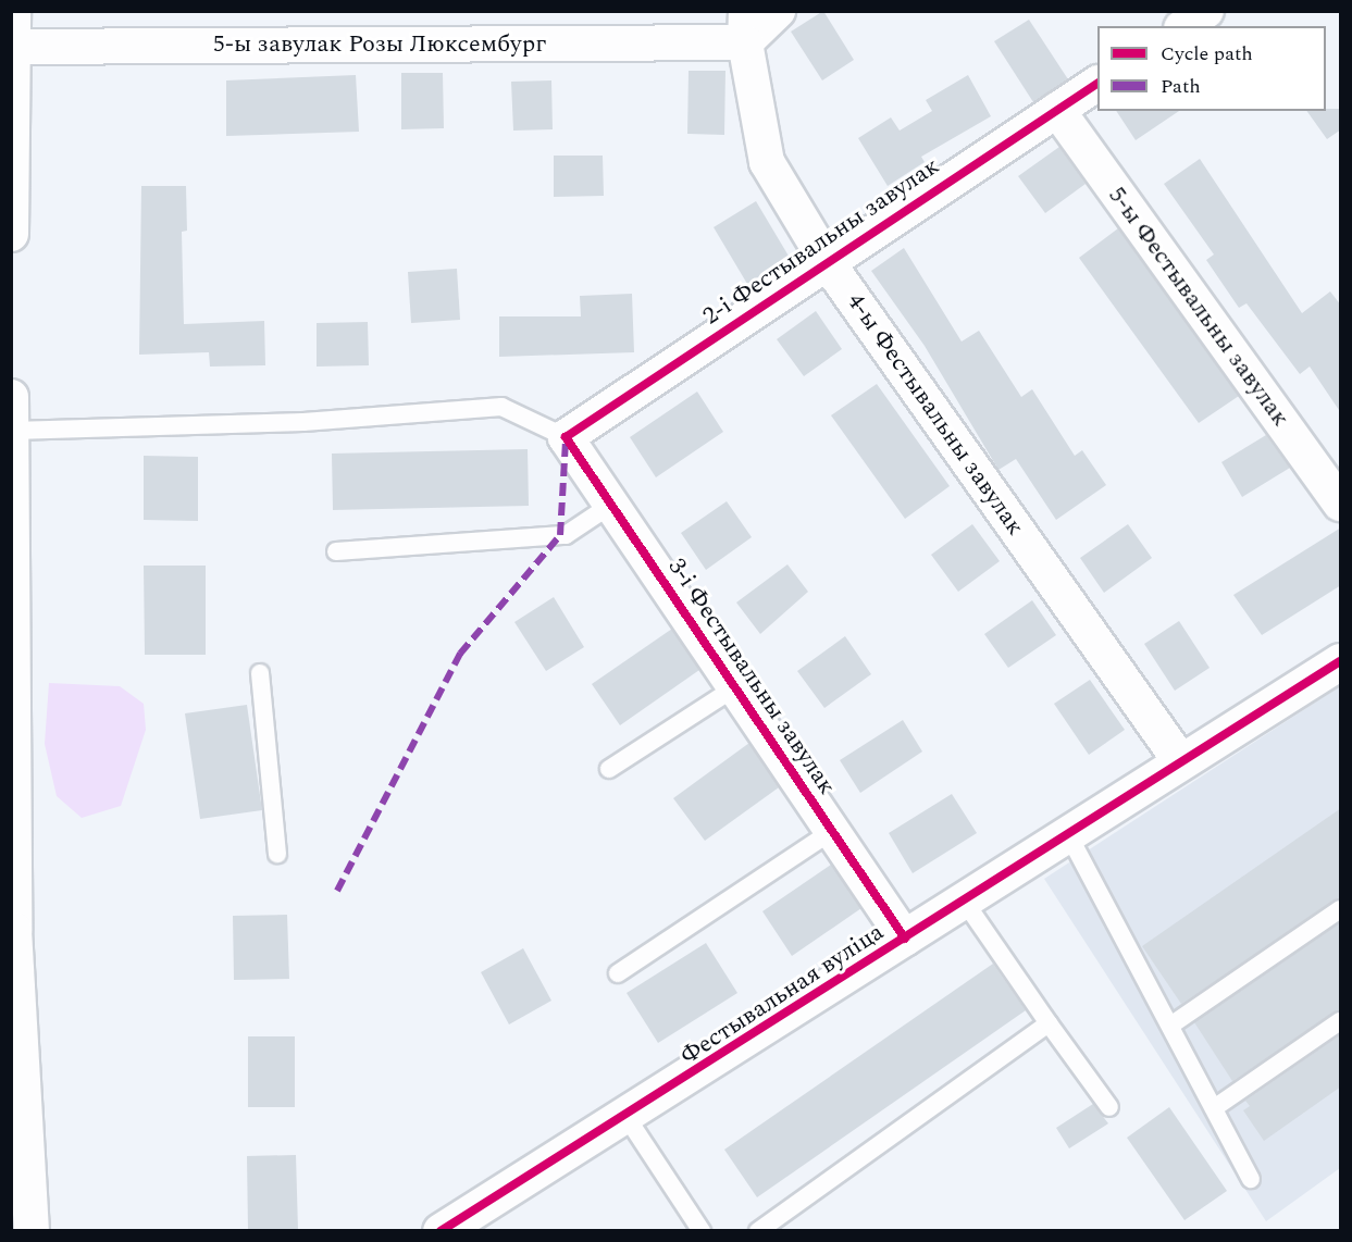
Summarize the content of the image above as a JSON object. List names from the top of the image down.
{
  "streets": {
    "street": [
      "5-ы завулак Розы Люксембург",
      "2-і Фестывальны завулак",
      "5-ы Фестывальны завулак",
      "4-ы Фестывальны завулак",
      "3-і Фестывальны завулак",
      "Фестывальная вуліца"
    ]
  },
  "crossings": [
    ["5-ы завулак Розы Люксембург", "4-ы Фестывальны завулак"],
    ["2-і Фестывальны завулак", "5-ы Фестывальны завулак"],
    ["2-і Фестывальны завулак", "4-ы Фестывальны завулак"],
    ["2-і Фестывальны завулак", "3-і Фестывальны завулак"],
    ["4-ы Фестывальны завулак", "Фестывальная вуліца"],
    ["3-і Фестывальны завулак", "Фестывальная вуліца"]
  ],
  "legend": ["Cycle path", "Path"]
}
